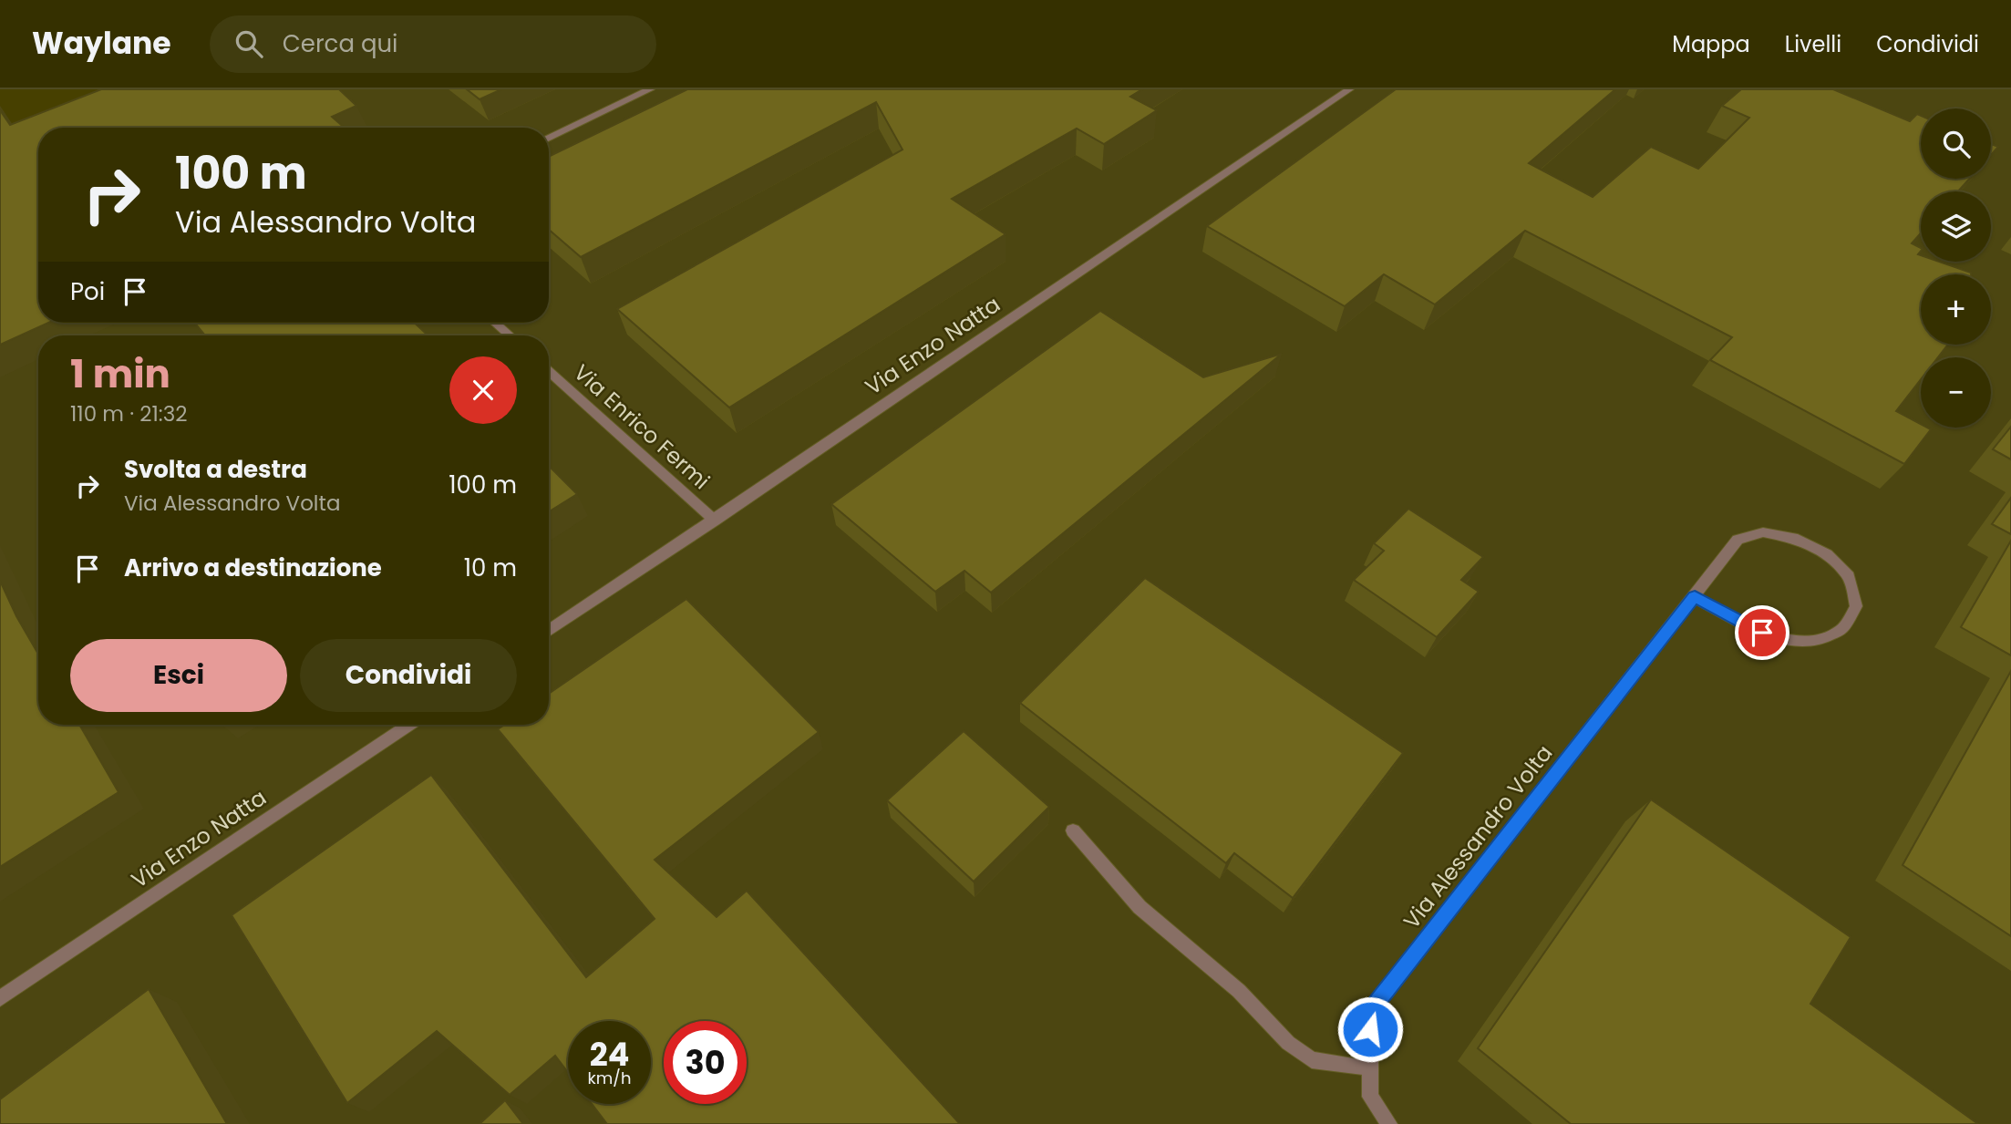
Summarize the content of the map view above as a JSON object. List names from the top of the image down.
{
  "streets": {
    "street": ["Via Enzo Natta", "Via Enrico Fermi", "Via Alessandro Volta"]
  },
  "crossings": [
    ["Via Enzo Natta", "Via Enrico Fermi"]
  ],
  "page": {
    "header": "Waylane",
    "search": "Cerca qui",
    "nav": ["Mappa", "Livelli", "Condividi"],
    "map_buttons": ["+", "−"],
    "turn": ["100 m", "Via Alessandro Volta"],
    "then": "Poi",
    "heading": ["1 min", "110 m · 21:32"],
    "list": [
      {
        "name": "Svolta a destra",
        "note": "Via Alessandro Volta",
        "value": "100 m"
      },
      {
        "name": "Arrivo a destinazione",
        "value": "10 m"
      }
    ],
    "buttons": ["Esci", "Condividi"],
    "speed": "24 km/h",
    "limit": "30"
  }
}
